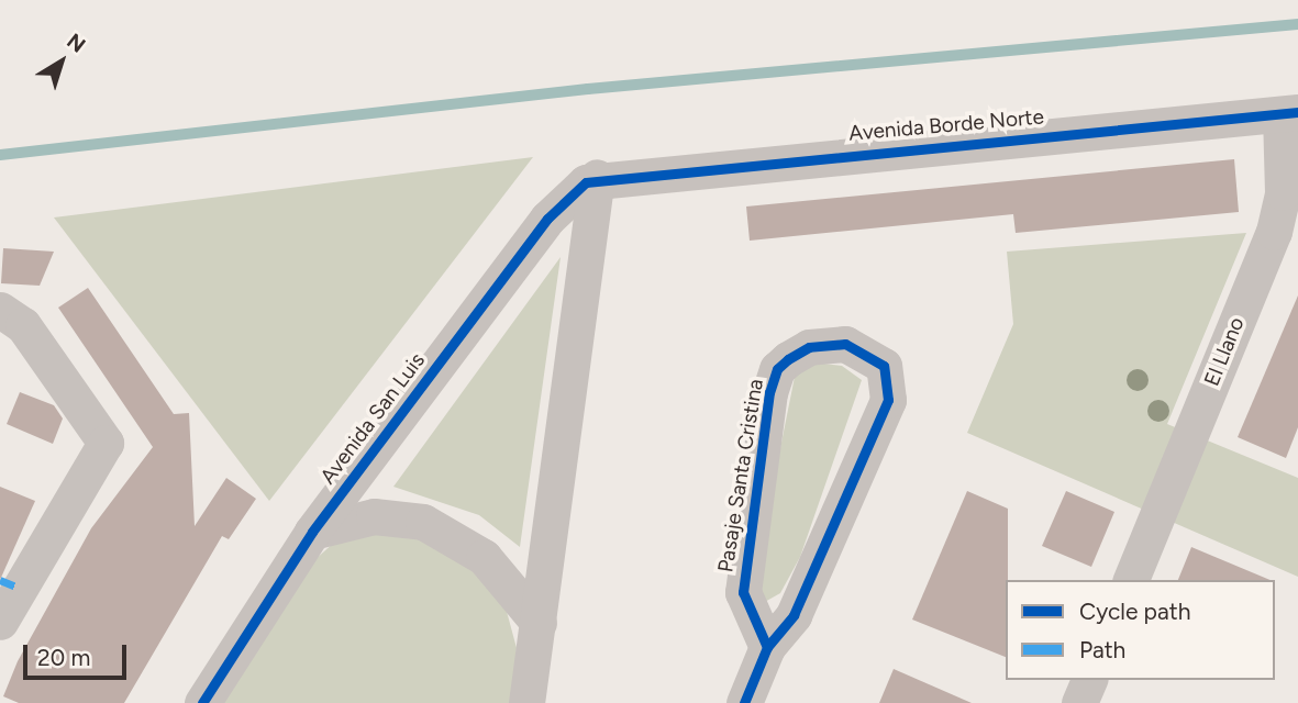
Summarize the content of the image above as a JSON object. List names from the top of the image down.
{
  "streets": {
    "street": [
      "Avenida Borde Norte",
      "El Llano",
      "Avenida San Luis",
      "Pasaje Santa Cristina"
    ]
  },
  "crossings": [
    ["Avenida Borde Norte", "El Llano"],
    ["Avenida Borde Norte", "Avenida San Luis"]
  ],
  "legend": ["Cycle path", "Path"],
  "scale_bar": "20 m",
  "north": "top right"
}
